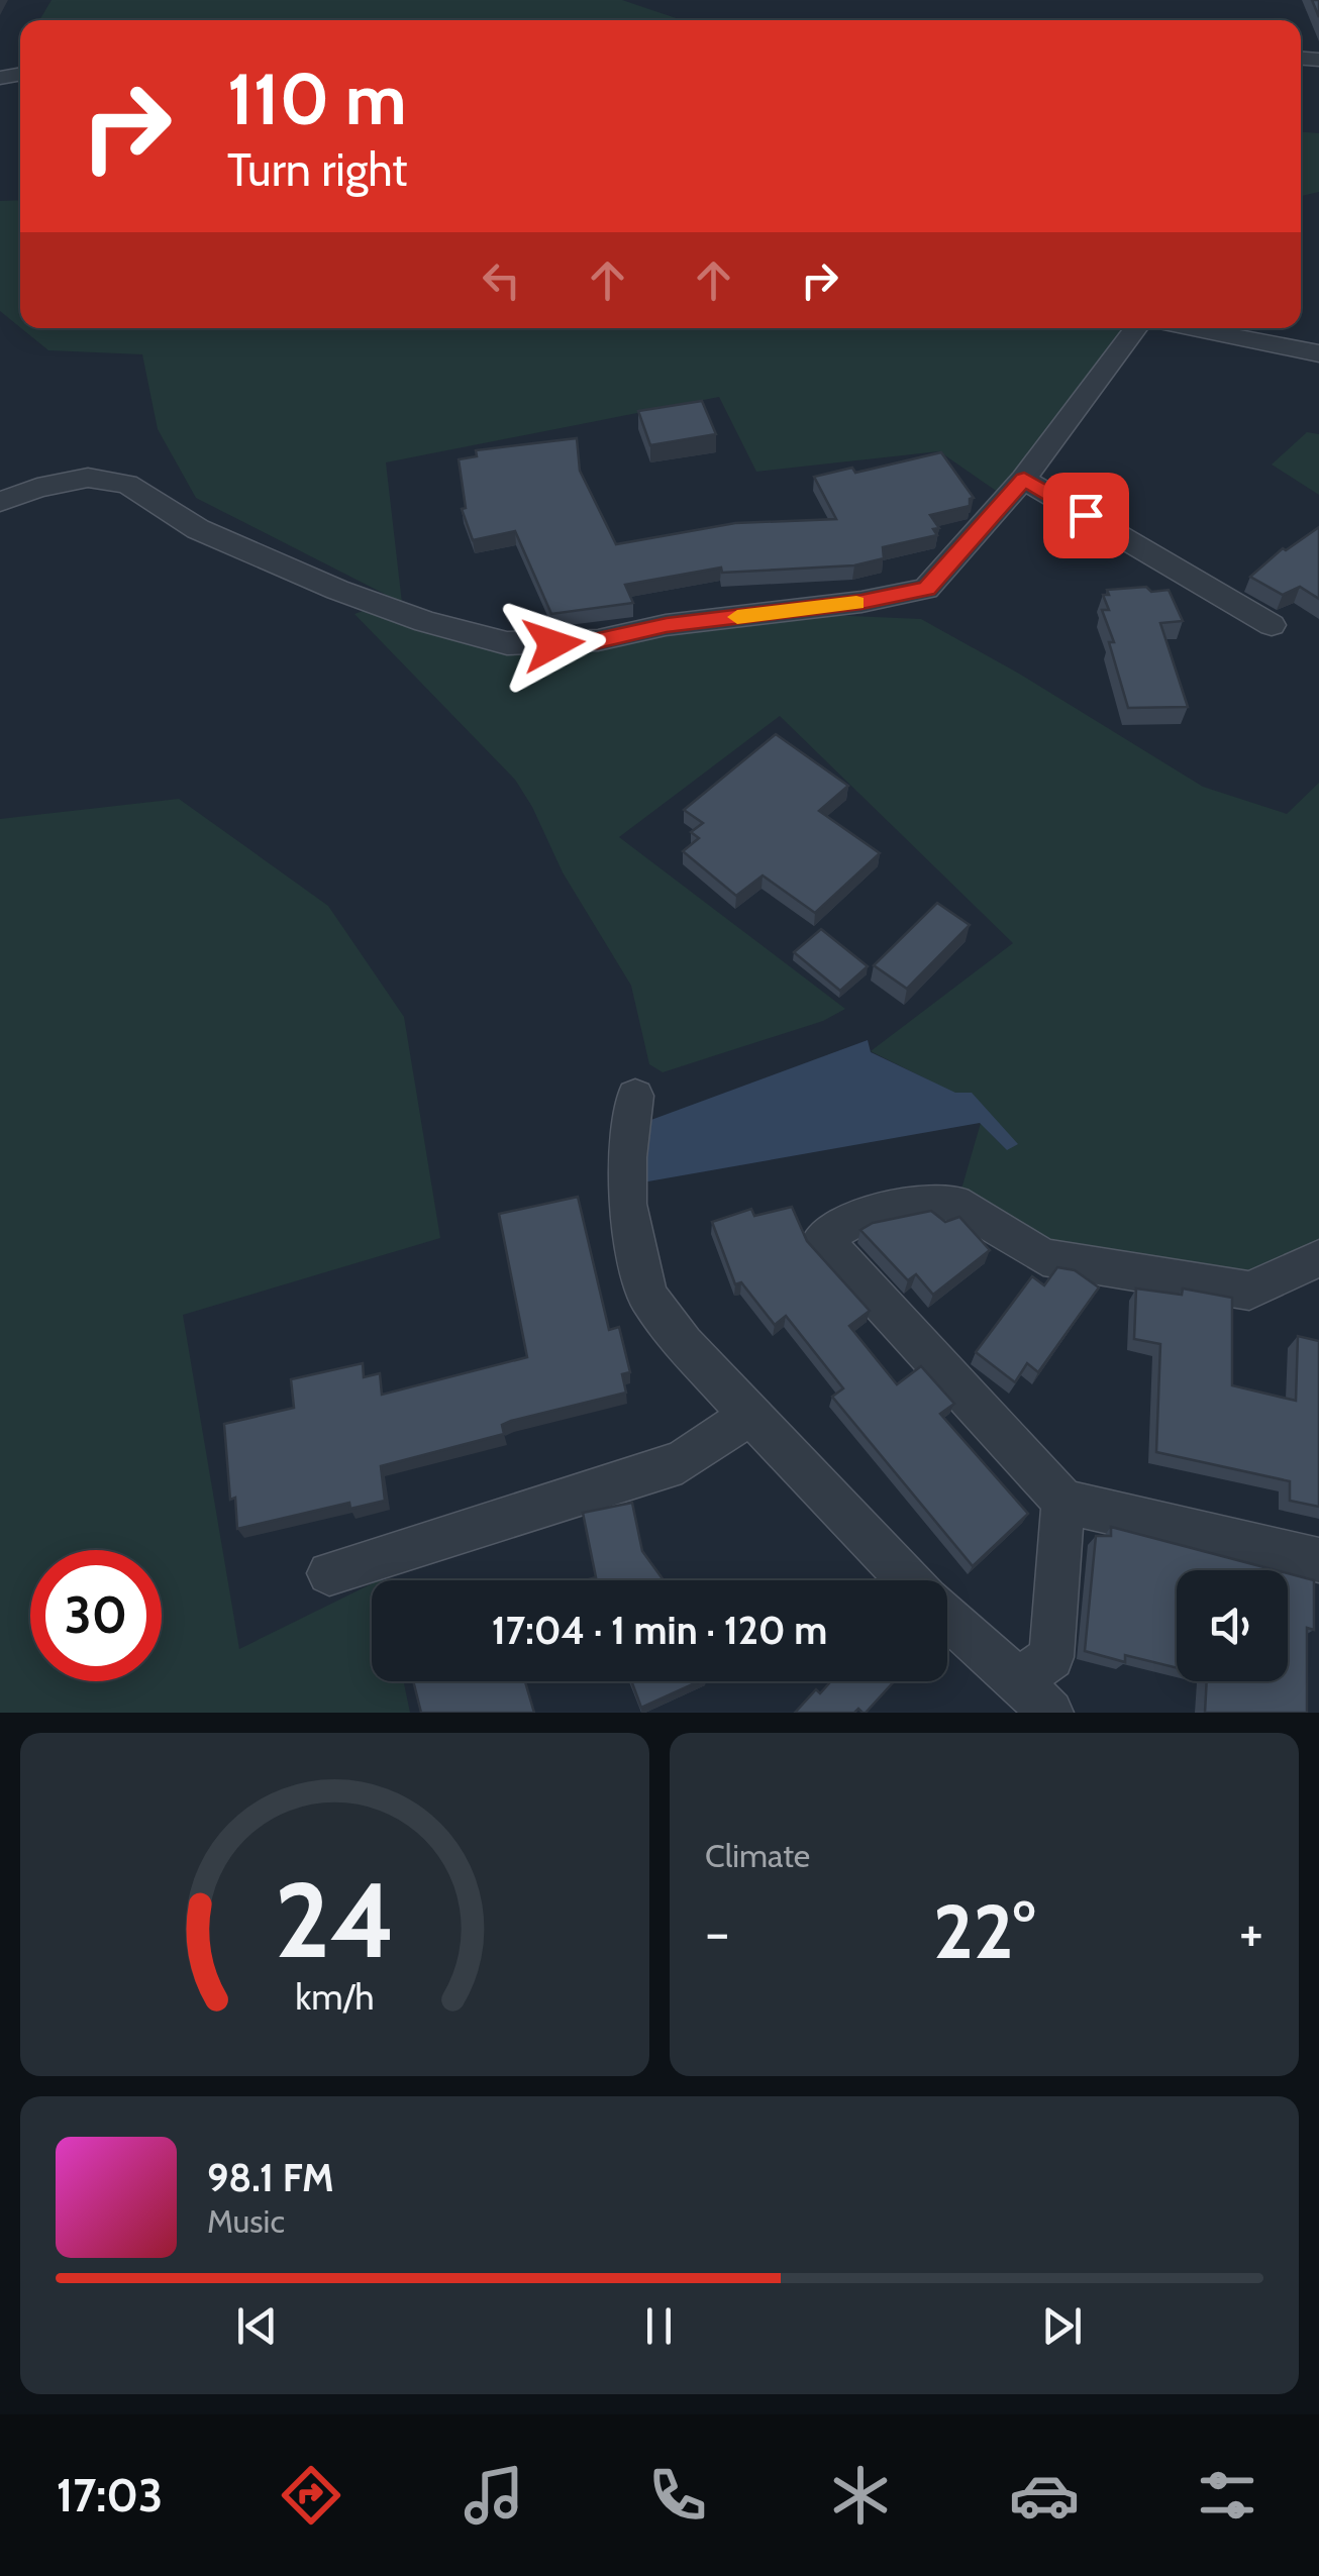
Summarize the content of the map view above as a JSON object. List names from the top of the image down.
{
  "page": {
    "turn": ["110 m", "Turn right"],
    "limit": "30",
    "trip": "17:04 · 1 min · 120 m",
    "tile": "Climate",
    "heat": ["−", "22°", "+"],
    "song": ["98.1 FM", "Music"],
    "tabs": "17:03",
    "gauge": ["24", "km/h"]
  }
}
